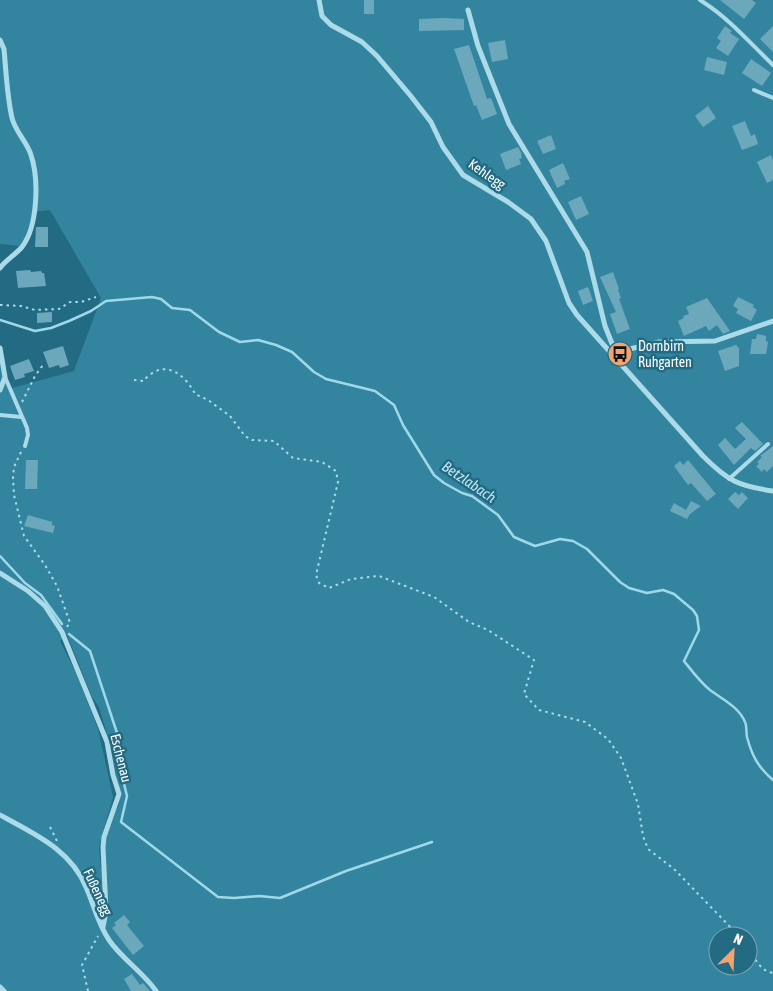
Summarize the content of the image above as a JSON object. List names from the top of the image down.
{
  "streets": {
    "street": ["Kehlegg", "Eschenau", "Fußenegg"]
  },
  "crossings": [
    ["Eschenau", "Fußenegg"]
  ],
  "water": ["Betzlabach"],
  "places": {
    "bus stop": ["Dornbirn Ruhgarten"]
  },
  "north": "top right"
}
